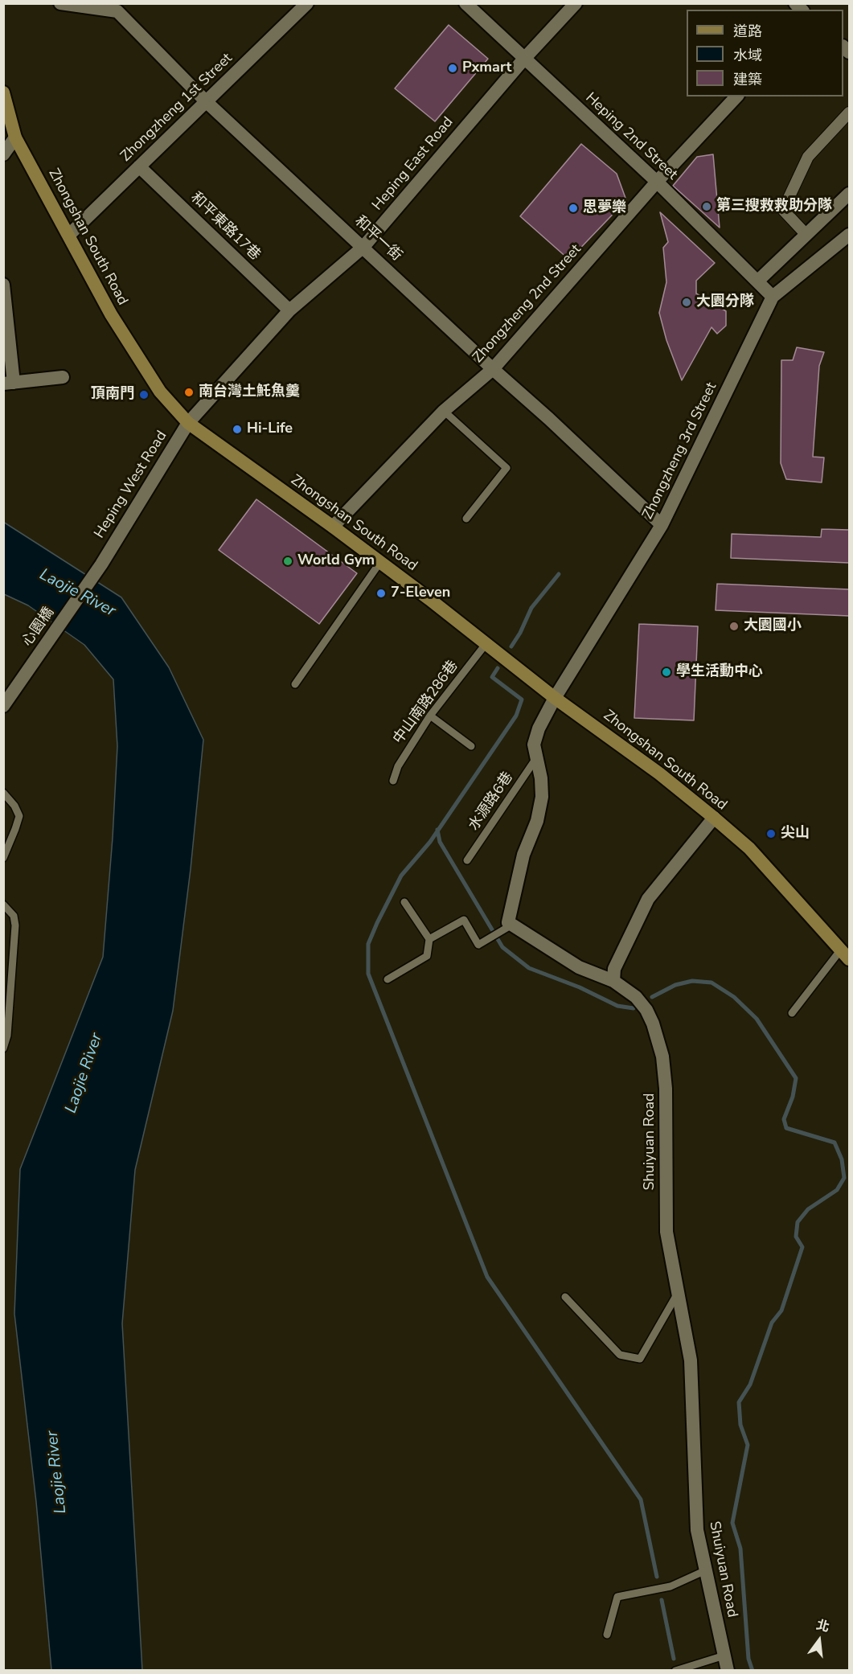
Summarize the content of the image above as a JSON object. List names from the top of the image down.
{
  "streets": {
    "main road": ["Zhongshan South Road"],
    "street": [
      "Zhongzheng 1st Street",
      "Heping 2nd Street",
      "Heping East Road",
      "和平東路17巷",
      "和平一街",
      "Zhongzheng 2nd Street",
      "Zhongzheng 3rd Street",
      "Heping West Road",
      "心園橋",
      "Shuiyuan Road"
    ],
    "lane": ["中山南路286巷", "水源路6巷"]
  },
  "crossings": [
    ["Zhongzheng 1st Street", "和平東路17巷"],
    ["Zhongzheng 1st Street", "Zhongshan South Road"],
    ["Zhongzheng 1st Street", "和平一街"],
    ["Heping 2nd Street", "Heping East Road"],
    ["Heping 2nd Street", "Zhongzheng 2nd Street"],
    ["Heping 2nd Street", "Zhongzheng 3rd Street"],
    ["Heping East Road", "和平東路17巷"],
    ["Heping East Road", "Zhongshan South Road"],
    ["Heping East Road", "和平一街"],
    ["Heping East Road", "Heping West Road"],
    ["Zhongshan South Road", "Zhongzheng 2nd Street"],
    ["Zhongshan South Road", "Zhongzheng 3rd Street"],
    ["Zhongshan South Road", "Heping West Road"],
    ["Zhongshan South Road", "中山南路286巷"],
    ["和平一街", "Zhongzheng 2nd Street"],
    ["和平一街", "Zhongzheng 3rd Street"],
    ["Heping West Road", "心園橋"]
  ],
  "water": ["Laojie River"],
  "places": [
    "Pxmart",
    "第三搜救救助分隊",
    "思夢樂",
    "大園分隊",
    "南台灣土魠魚羹",
    "頂南門",
    "Hi-Life",
    "World Gym",
    "7-Eleven",
    "大園國小",
    "學生活動中心",
    "尖山"
  ],
  "legend": ["道路", "水域", "建築"],
  "north": "top"
}
